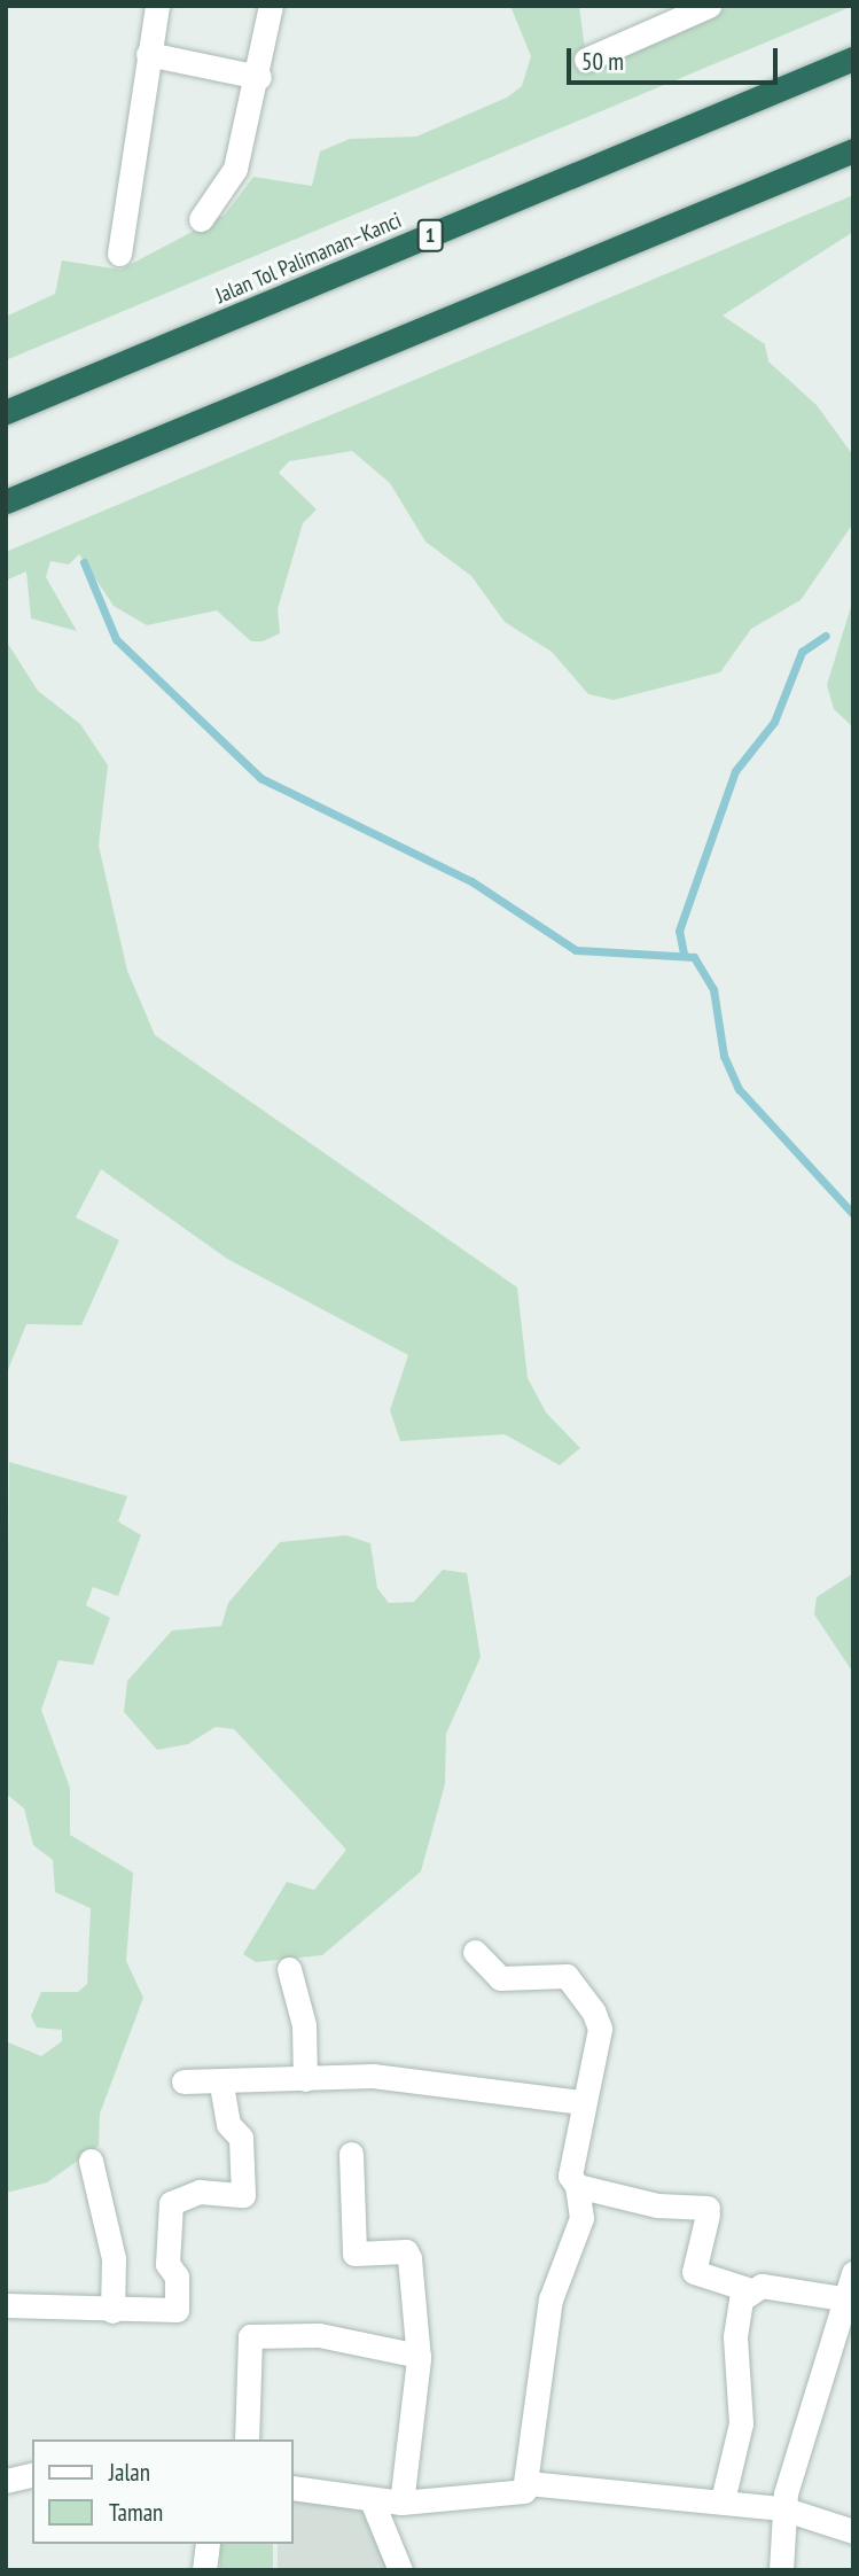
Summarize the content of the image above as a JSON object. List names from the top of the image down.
{
  "streets": {
    "highway": ["1", "Jalan Tol Palimanan–Kanci"]
  },
  "legend": ["Jalan", "Taman"],
  "scale_bar": "50 m"
}
